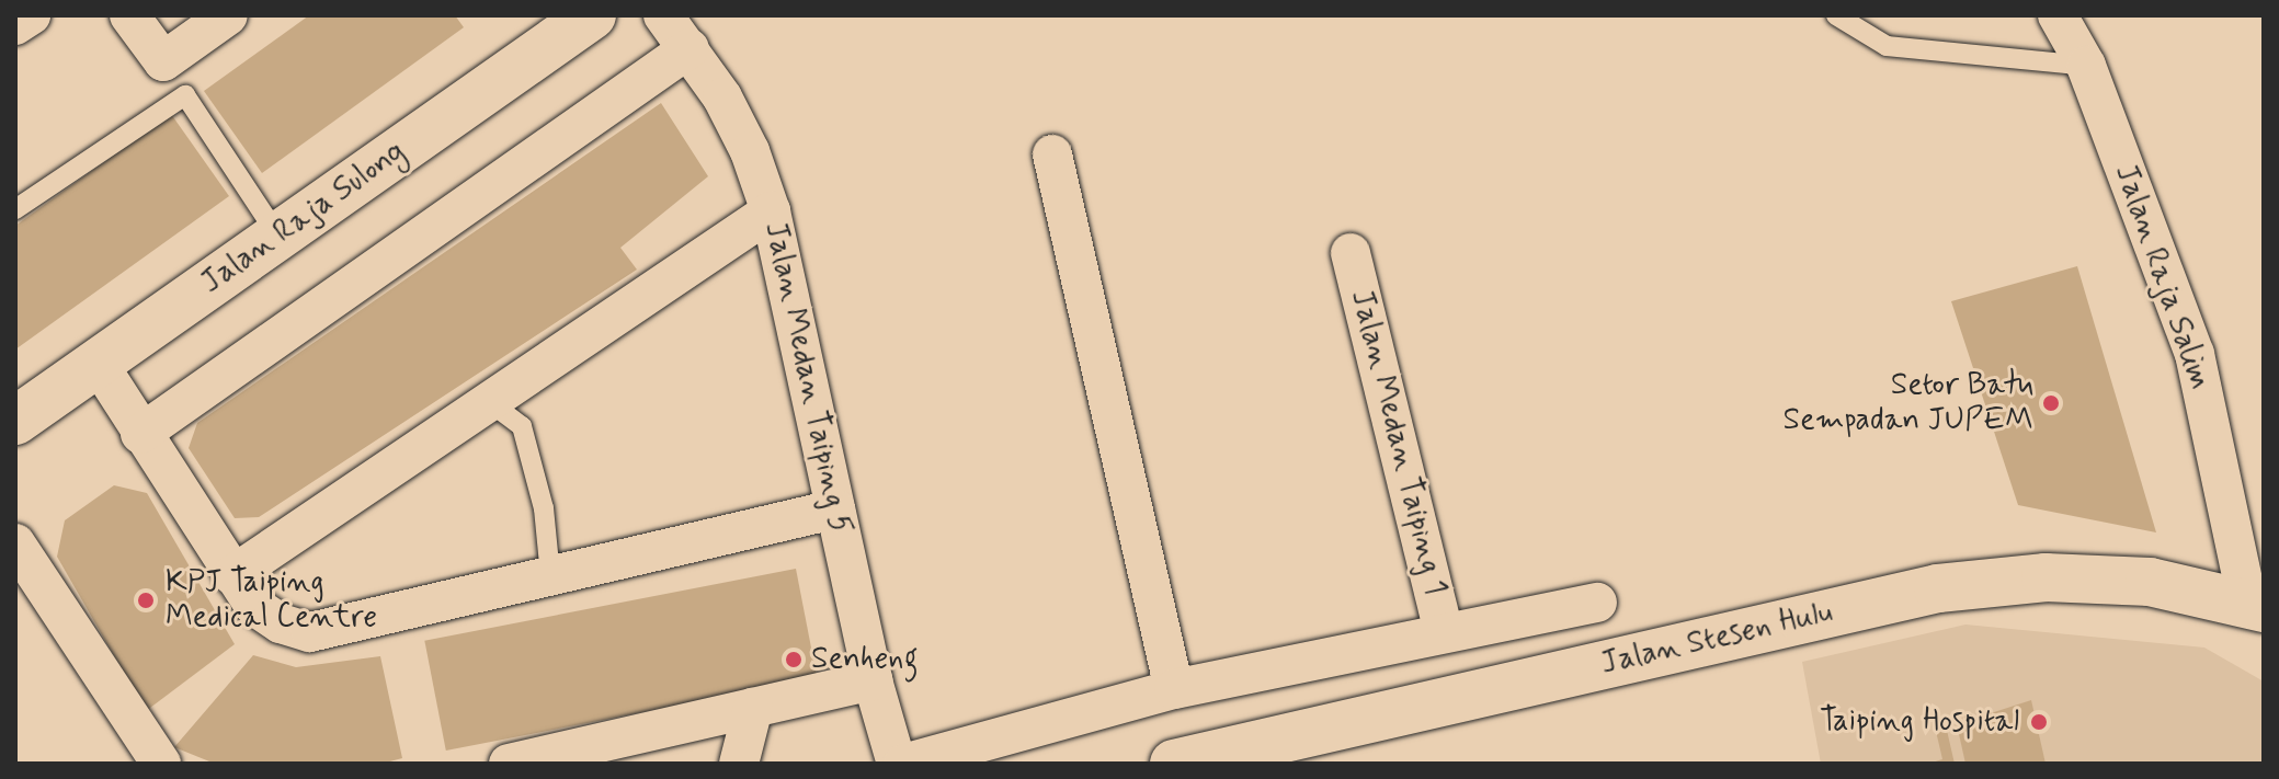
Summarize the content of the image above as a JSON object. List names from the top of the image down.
{
  "streets": {
    "main road": ["Jalan Raja Sulong", "Jalan Stesen Hulu"],
    "street": ["Jalan Raja Salim", "Jalan Medan Taiping 5", "Jalan Medan Taiping 1"]
  },
  "crossings": [
    ["Jalan Raja Salim", "Jalan Stesen Hulu"]
  ],
  "places": [
    "Setor Batu Sempadan JUPEM",
    "KPJ Taiping Medical Centre",
    "Senheng",
    "Taiping Hospital"
  ]
}
